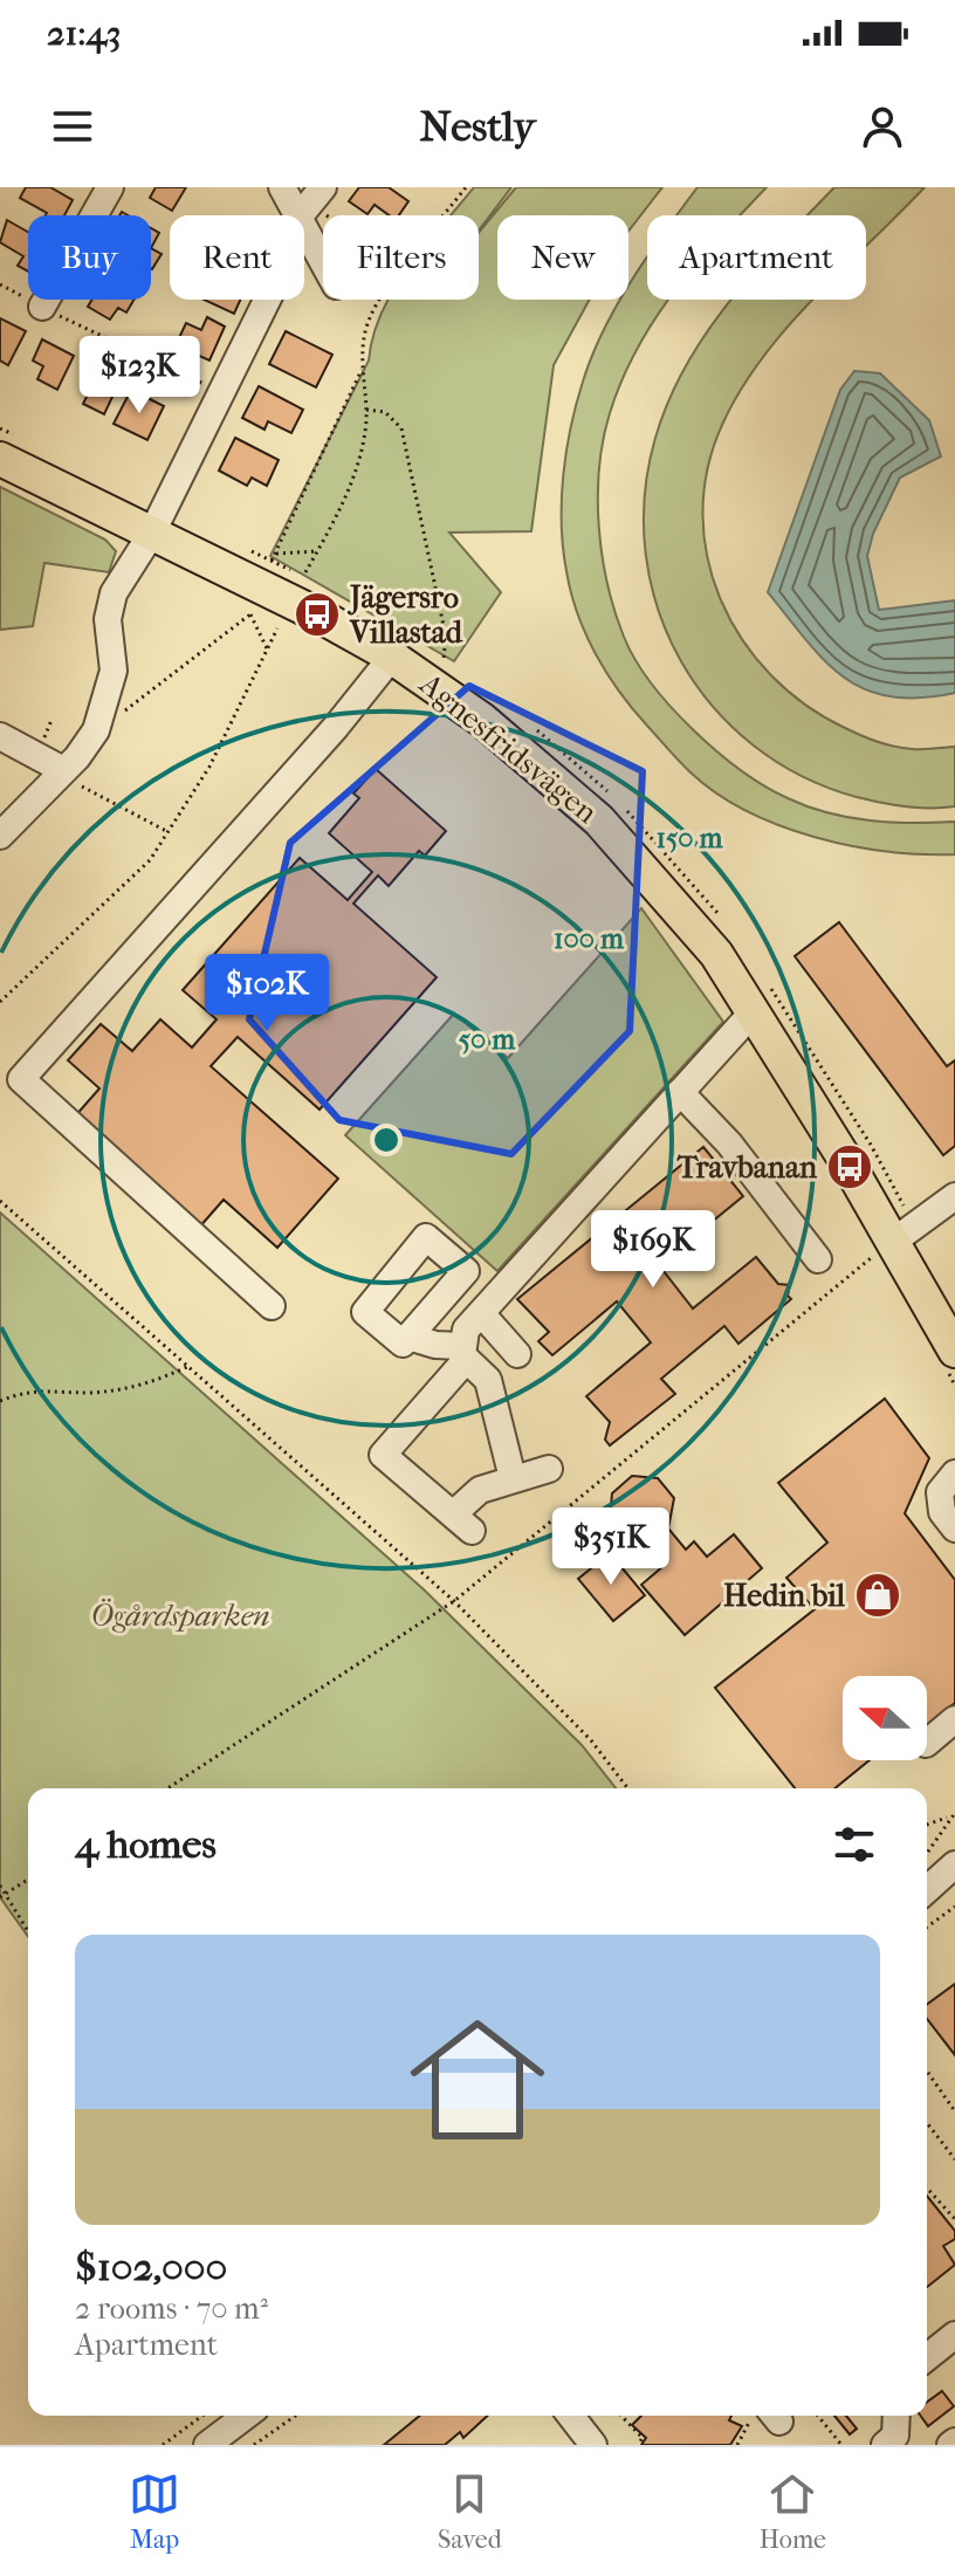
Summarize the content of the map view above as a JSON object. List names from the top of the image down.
{
  "streets": {
    "main road": ["Agnesfridsvägen"]
  },
  "parks": ["Ögårdsparken"],
  "places": {
    "bus stop": ["Jägersro Villastad", "Travbanan"],
    "shop": ["Hedin bil"]
  },
  "north": "left",
  "page": {
    "status": "21:43",
    "header": "Nestly",
    "chip": [
      "Buy",
      "Rent",
      "Filters",
      "New",
      "Apartment"
    ],
    "price": [
      "$123K",
      "$102K",
      "$169K",
      "$351K"
    ],
    "heading": "4 homes",
    "list": [
      {
        "name": "$102,000",
        "note": "2 rooms · 70 m² · Apartment"
      }
    ],
    "tabs": ["Map", "Saved", "Home"]
  },
  "rings": ["150 m", "100 m", "50 m"]
}
